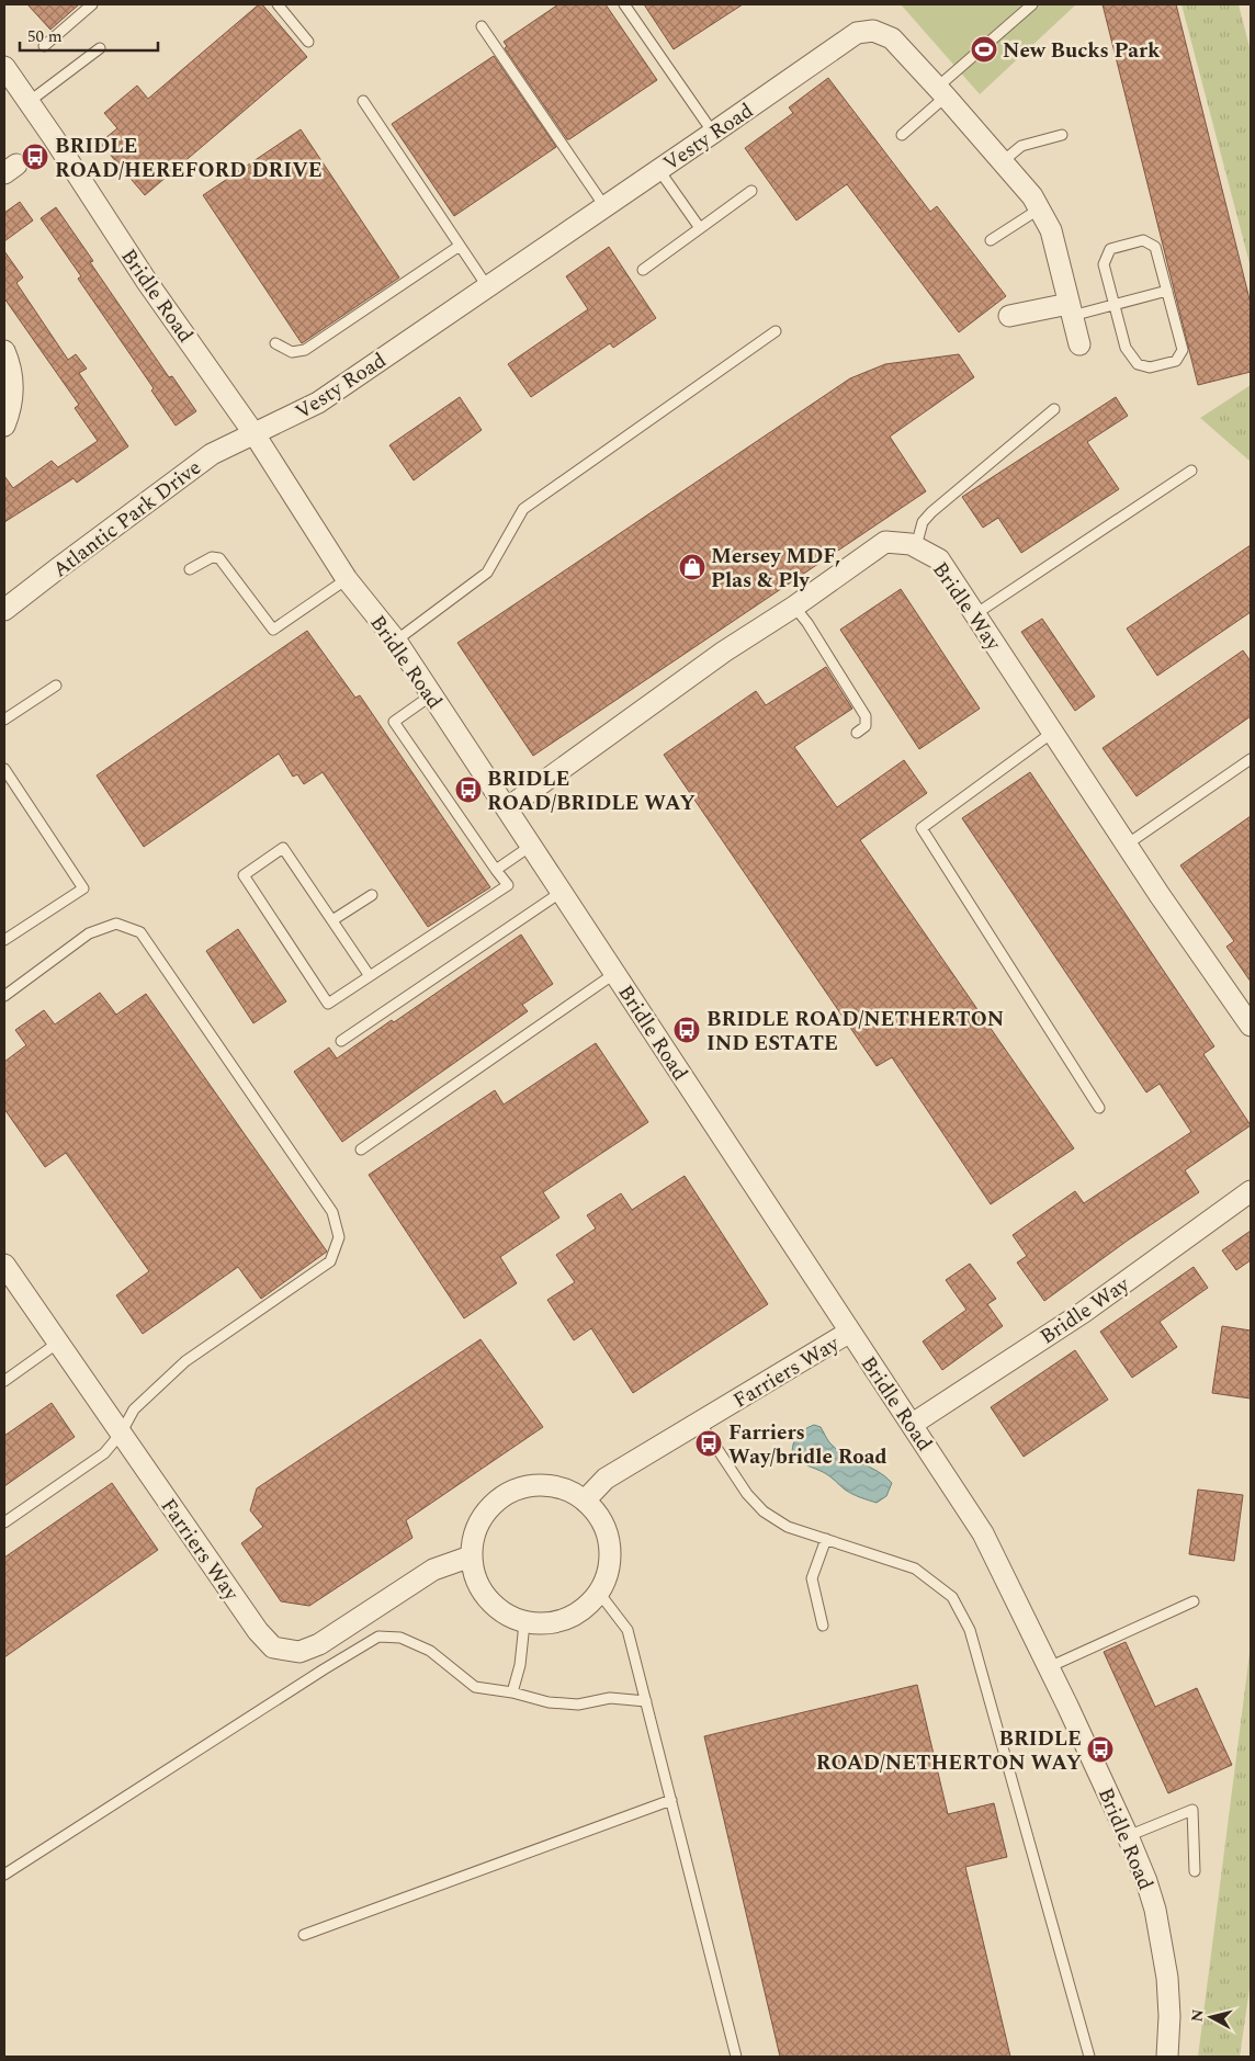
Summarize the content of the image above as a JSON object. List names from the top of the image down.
{
  "streets": {
    "street": [
      "Vesty Road",
      "Bridle Road",
      "Atlantic Park Drive",
      "Bridle Way",
      "Farriers Way"
    ]
  },
  "crossings": [
    ["Vesty Road", "Bridle Road"],
    ["Vesty Road", "Atlantic Park Drive"],
    ["Bridle Road", "Atlantic Park Drive"],
    ["Bridle Road", "Bridle Way"],
    ["Bridle Road", "Farriers Way"]
  ],
  "places": {
    "sports": ["New Bucks Park"],
    "bus stop": [
      "BRIDLE ROAD/HEREFORD DRIVE",
      "BRIDLE ROAD/BRIDLE WAY",
      "BRIDLE ROAD/NETHERTON IND ESTATE",
      "Farriers Way/bridle Road",
      "BRIDLE ROAD/NETHERTON WAY"
    ],
    "shop": ["Mersey MDF, Plas & Ply"]
  },
  "scale_bar": "50 m",
  "north": "left"
}
